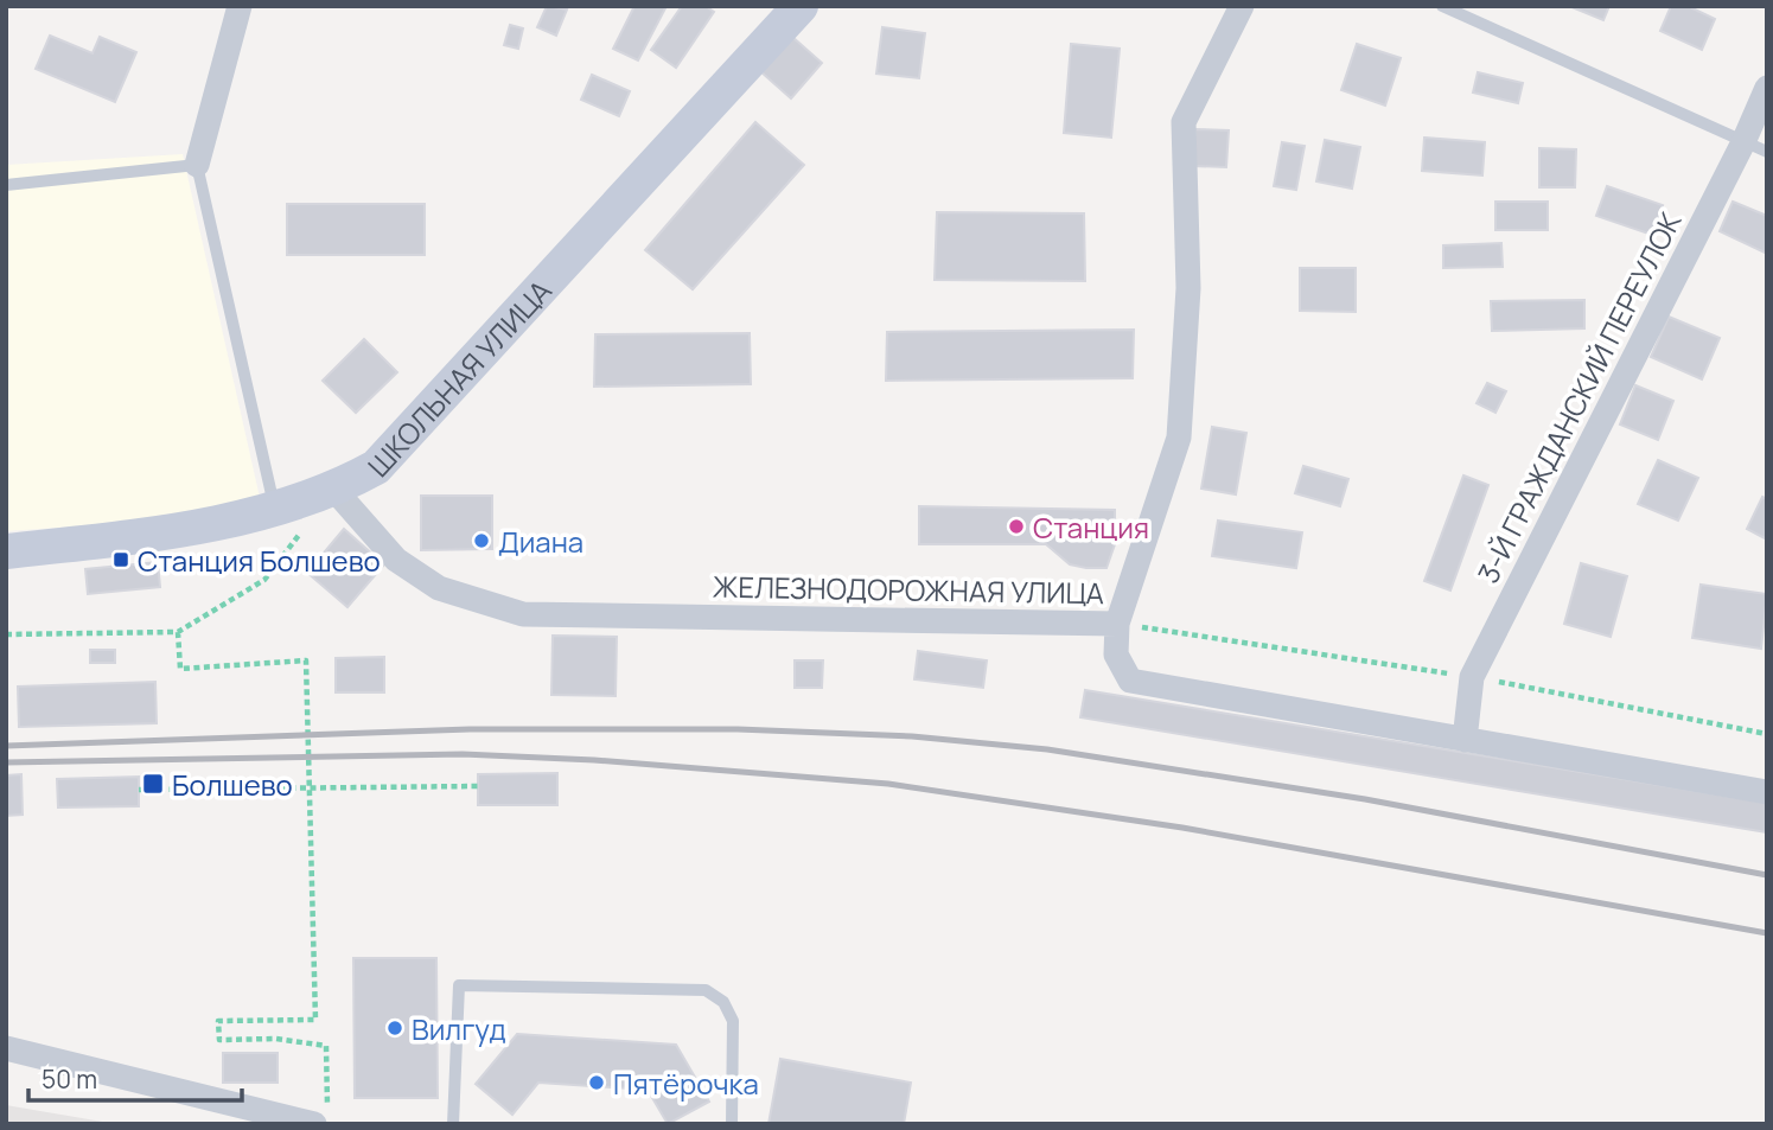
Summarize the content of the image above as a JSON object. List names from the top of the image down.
{
  "streets": {
    "street": ["ШКОЛЬНАЯ УЛИЦА", "3-Й ГРАЖДАНСКИЙ ПЕРЕУЛОК", "ЖЕЛЕЗНОДОРОЖНАЯ УЛИЦА"]
  },
  "crossings": [
    ["ШКОЛЬНАЯ УЛИЦА", "ЖЕЛЕЗНОДОРОЖНАЯ УЛИЦА"],
    ["3-Й ГРАЖДАНСКИЙ ПЕРЕУЛОК", "ЖЕЛЕЗНОДОРОЖНАЯ УЛИЦА"]
  ],
  "places": {
    "other": [
      "Станция",
      "Диана",
      "Вилгуд",
      "Пятёрочка"
    ],
    "transit": ["Станция Болшево", "Болшево"]
  },
  "scale_bar": "50 m"
}
